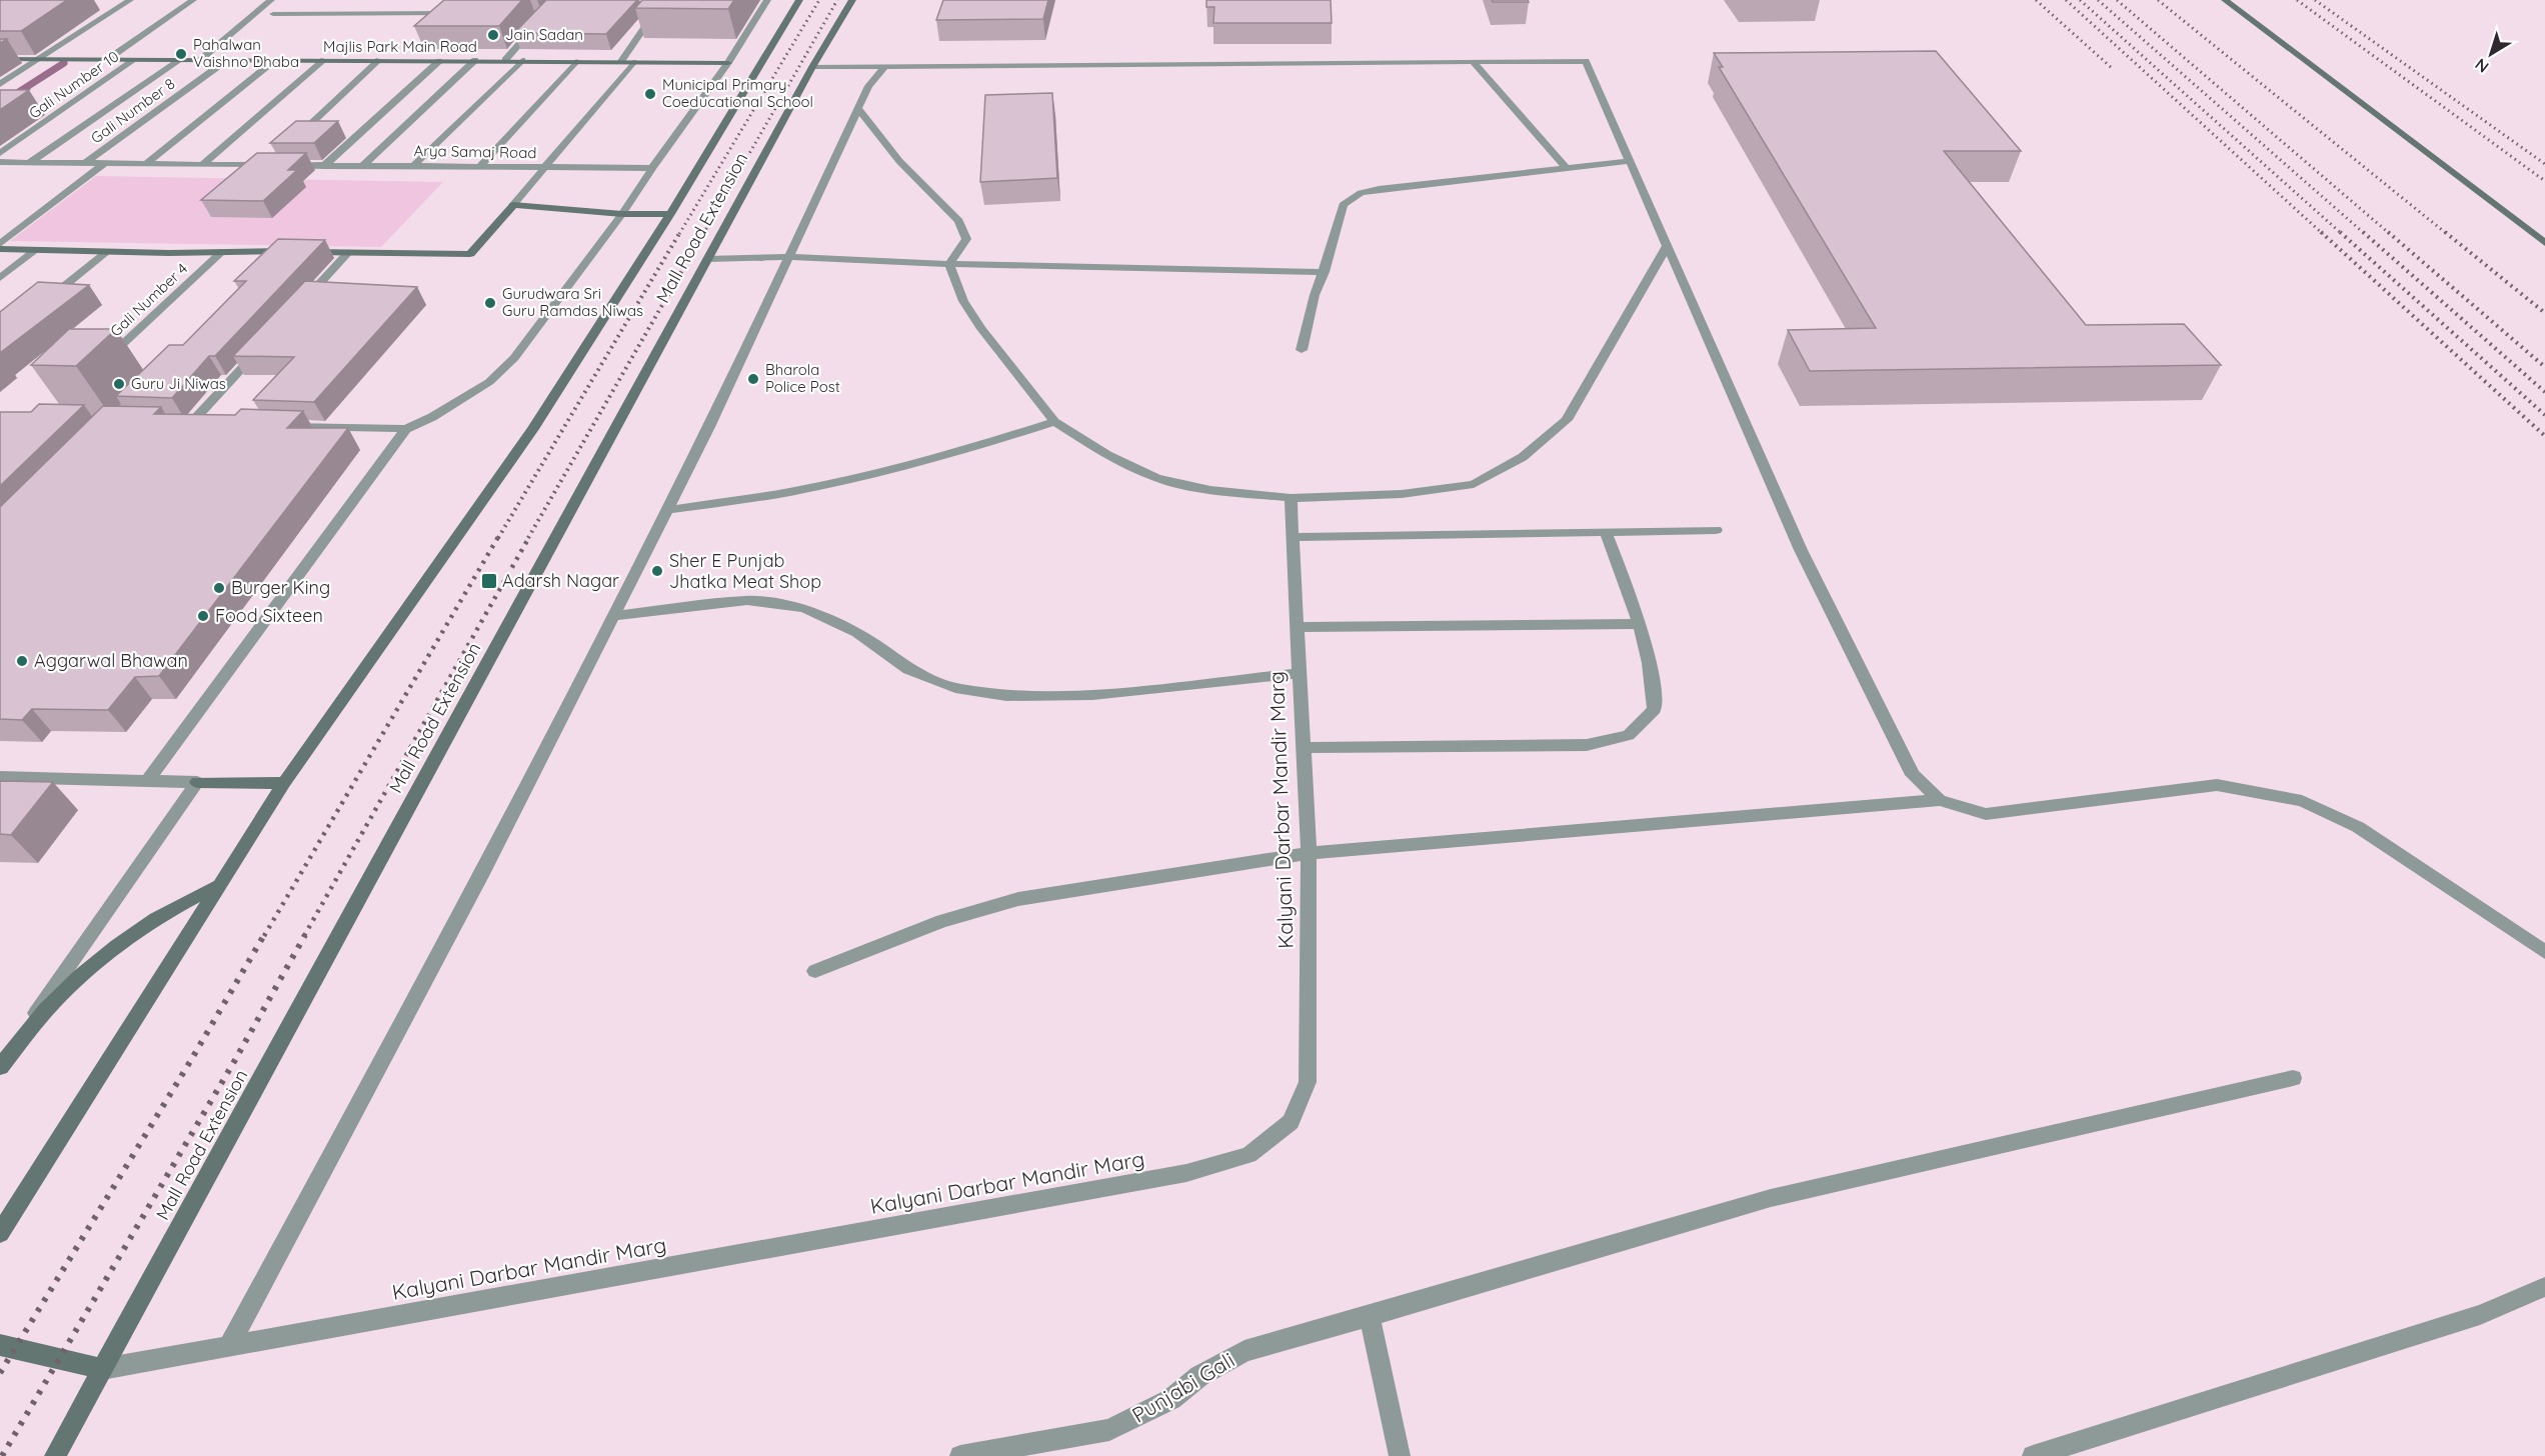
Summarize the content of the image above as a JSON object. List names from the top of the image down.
{
  "streets": {
    "main road": ["Majlis Park Main Road", "Arya Samaj Road", "Mall Road Extension"],
    "street": [
      "Gali Number 10",
      "Gali Number 8",
      "Gali Number 4",
      "Kalyani Darbar Mandir Marg",
      "Punjabi Gali"
    ]
  },
  "crossings": [
    ["Majlis Park Main Road", "Gali Number 10"],
    ["Majlis Park Main Road", "Gali Number 8"],
    ["Gali Number 8", "Arya Samaj Road"],
    ["Arya Samaj Road", "Gali Number 4"],
    ["Mall Road Extension", "Kalyani Darbar Mandir Marg"]
  ],
  "places": {
    "other": [
      "Jain Sadan",
      "Pahalwan Vaishno Dhaba",
      "Municipal Primary Coeducational School",
      "Gurudwara Sri Guru Ramdas Niwas",
      "Bharola Police Post",
      "Guru Ji Niwas",
      "Sher E Punjab Jhatka Meat Shop",
      "Burger King",
      "Food Sixteen",
      "Aggarwal Bhawan"
    ],
    "transit": ["Adarsh Nagar"]
  },
  "north": "bottom left"
}
